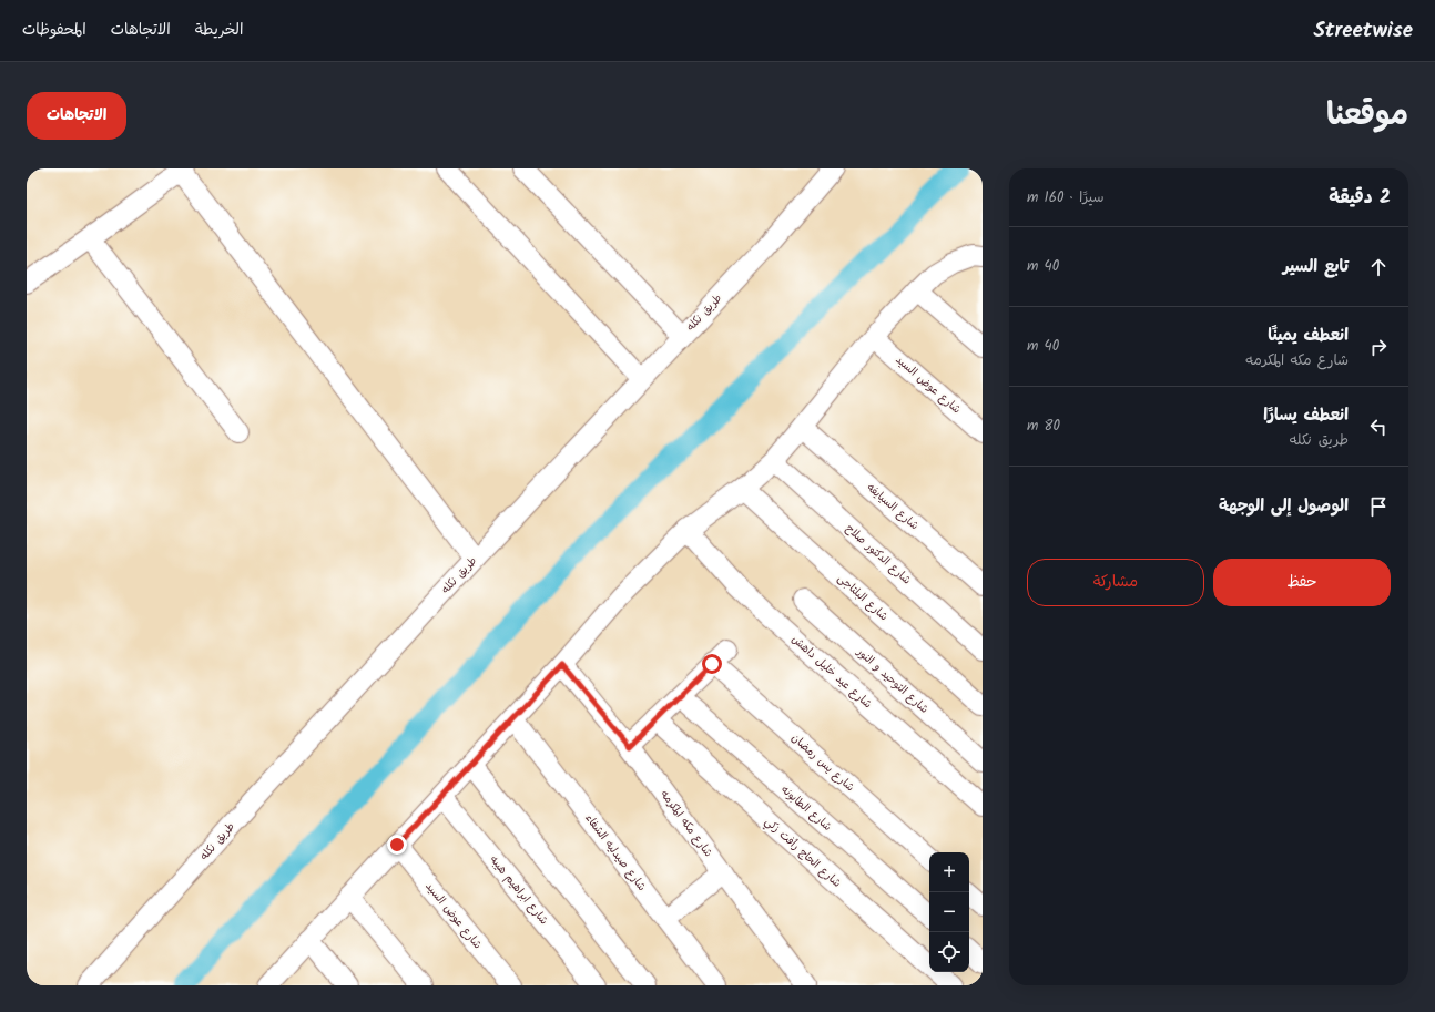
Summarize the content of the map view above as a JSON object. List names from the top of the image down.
{
  "streets": {
    "street": [
      "طريق نكله",
      "شارع عوض السيد",
      "شارع السيايفه",
      "شارع الدكتور صلاح",
      "شارع البلتاجى",
      "شارع عيد خليل داهش",
      "شارع التوحيد و النور",
      "شارع يس رمضان",
      "شارع الطابونه",
      "شارع مكه المكرمه",
      "شارع صيدليه الشفاء",
      "شارع الحاج رأفت زكي",
      "شارع ابراهيم هيبه"
    ]
  },
  "page": {
    "header": "Streetwise",
    "nav": ["الخريطة", "الاتجاهات", "المحفوظات"],
    "title": "موقعنا",
    "buttons": [
      "الاتجاهات",
      ["حفظ", "مشاركة"]
    ],
    "heading": ["2 دقيقة", "سيرًا · 160 m"],
    "list": [
      ["تابع السير", "40 m"],
      ["انعطف يمينًا", "شارع مكه المكرمه", "40 m"],
      ["انعطف يسارًا", "طريق نكله", "80 m"],
      "الوصول إلى الوجهة"
    ],
    "map_buttons": ["+", "−"]
  }
}
